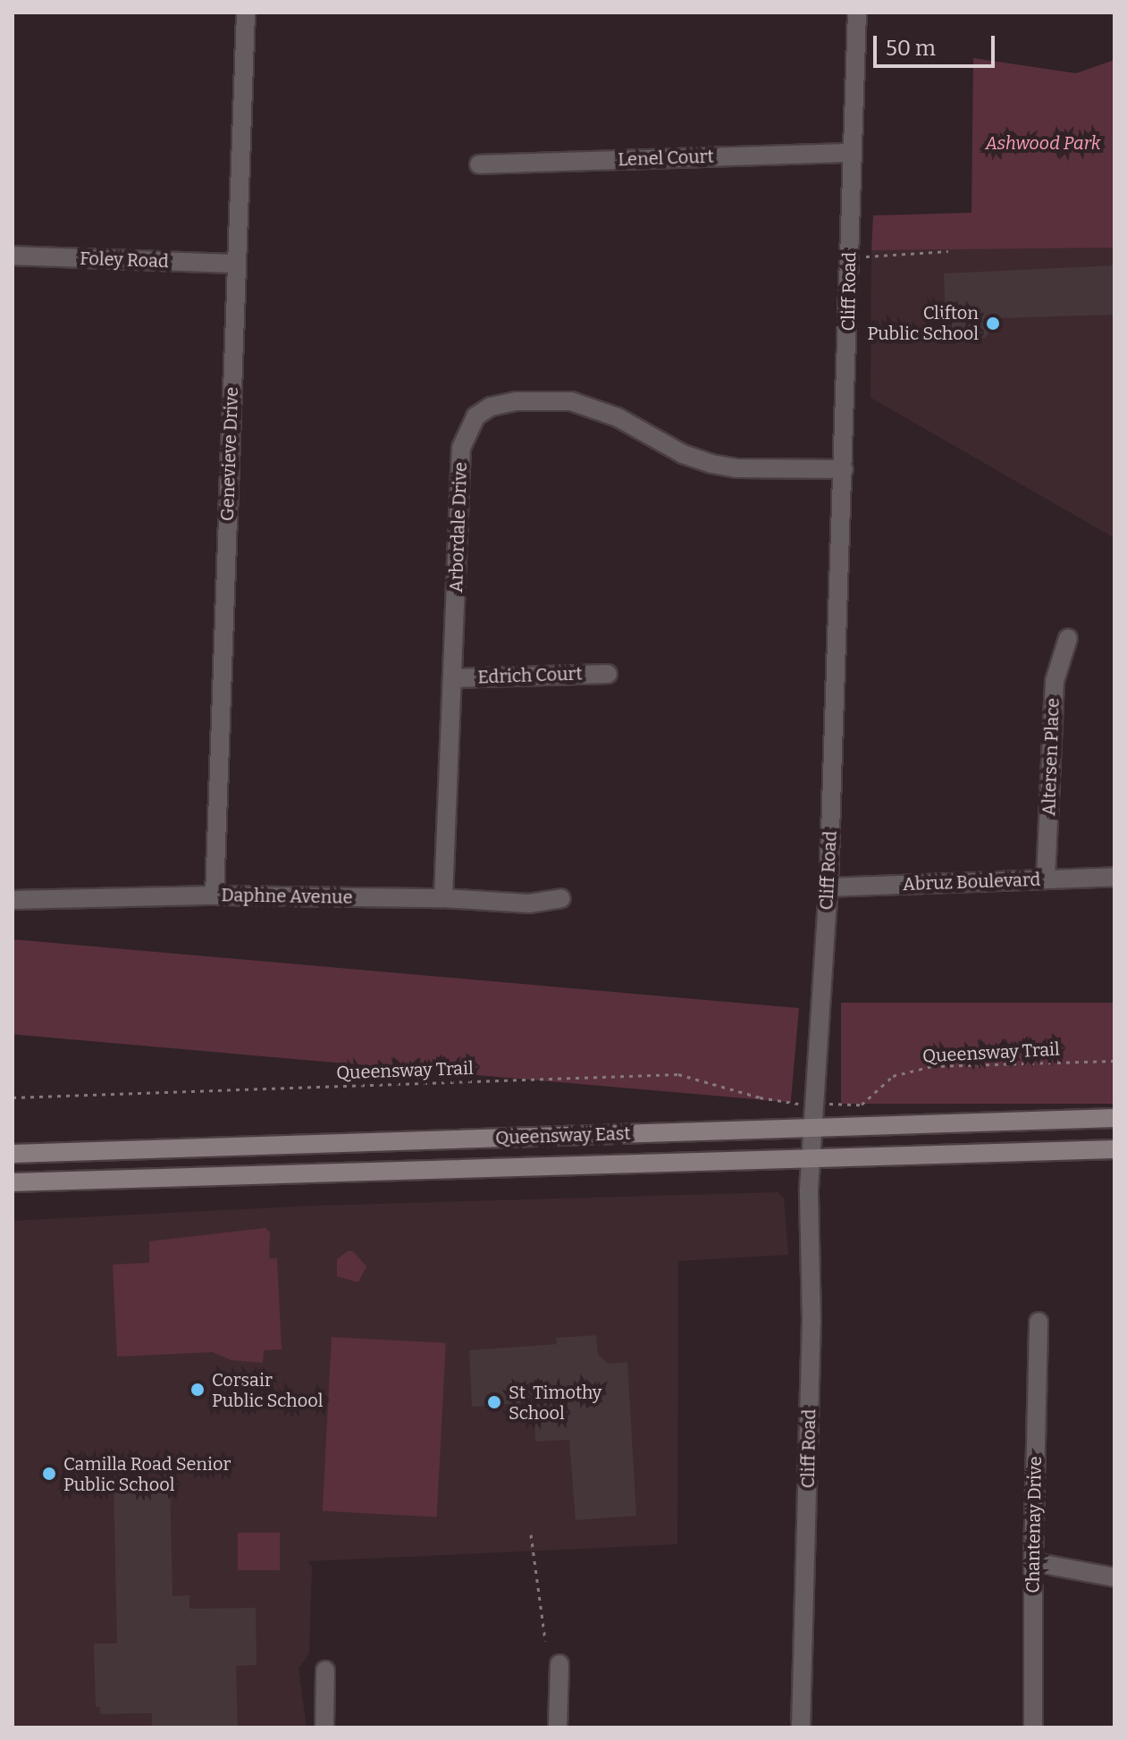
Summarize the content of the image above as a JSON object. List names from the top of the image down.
{
  "streets": {
    "main road": ["Queensway East"],
    "street": [
      "Lenel Court",
      "Foley Road",
      "Cliff Road",
      "Genevieve Drive",
      "Arbordale Drive",
      "Edrich Court",
      "Altersen Place",
      "Abruz Boulevard",
      "Daphne Avenue",
      "Chantenay Drive"
    ],
    "path": ["Queensway Trail"]
  },
  "crossings": [
    ["Lenel Court", "Cliff Road"],
    ["Foley Road", "Genevieve Drive"],
    ["Cliff Road", "Arbordale Drive"],
    ["Cliff Road", "Abruz Boulevard"],
    ["Cliff Road", "Queensway East"],
    ["Genevieve Drive", "Daphne Avenue"],
    ["Arbordale Drive", "Edrich Court"],
    ["Arbordale Drive", "Daphne Avenue"],
    ["Altersen Place", "Abruz Boulevard"]
  ],
  "parks": ["Ashwood Park"],
  "places": [
    "Clifton Public School",
    "Corsair Public School",
    "St. Timothy School",
    "Camilla Road Senior Public School"
  ],
  "scale_bar": "50 m"
}
